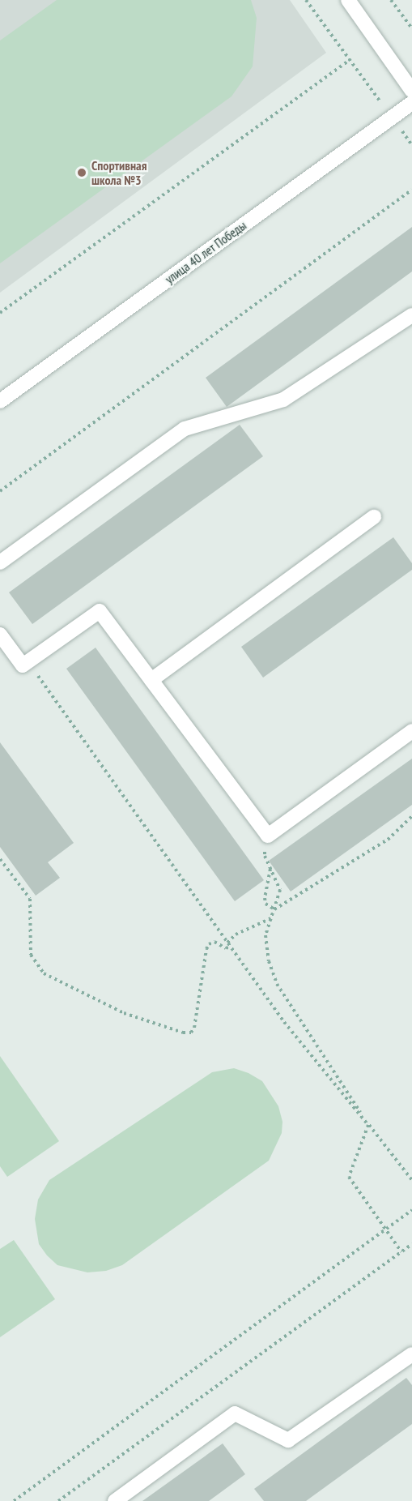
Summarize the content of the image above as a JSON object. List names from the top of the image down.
{
  "streets": {
    "street": ["улица 40 лет Победы"]
  },
  "places": ["Спортивная школа №3"]
}
